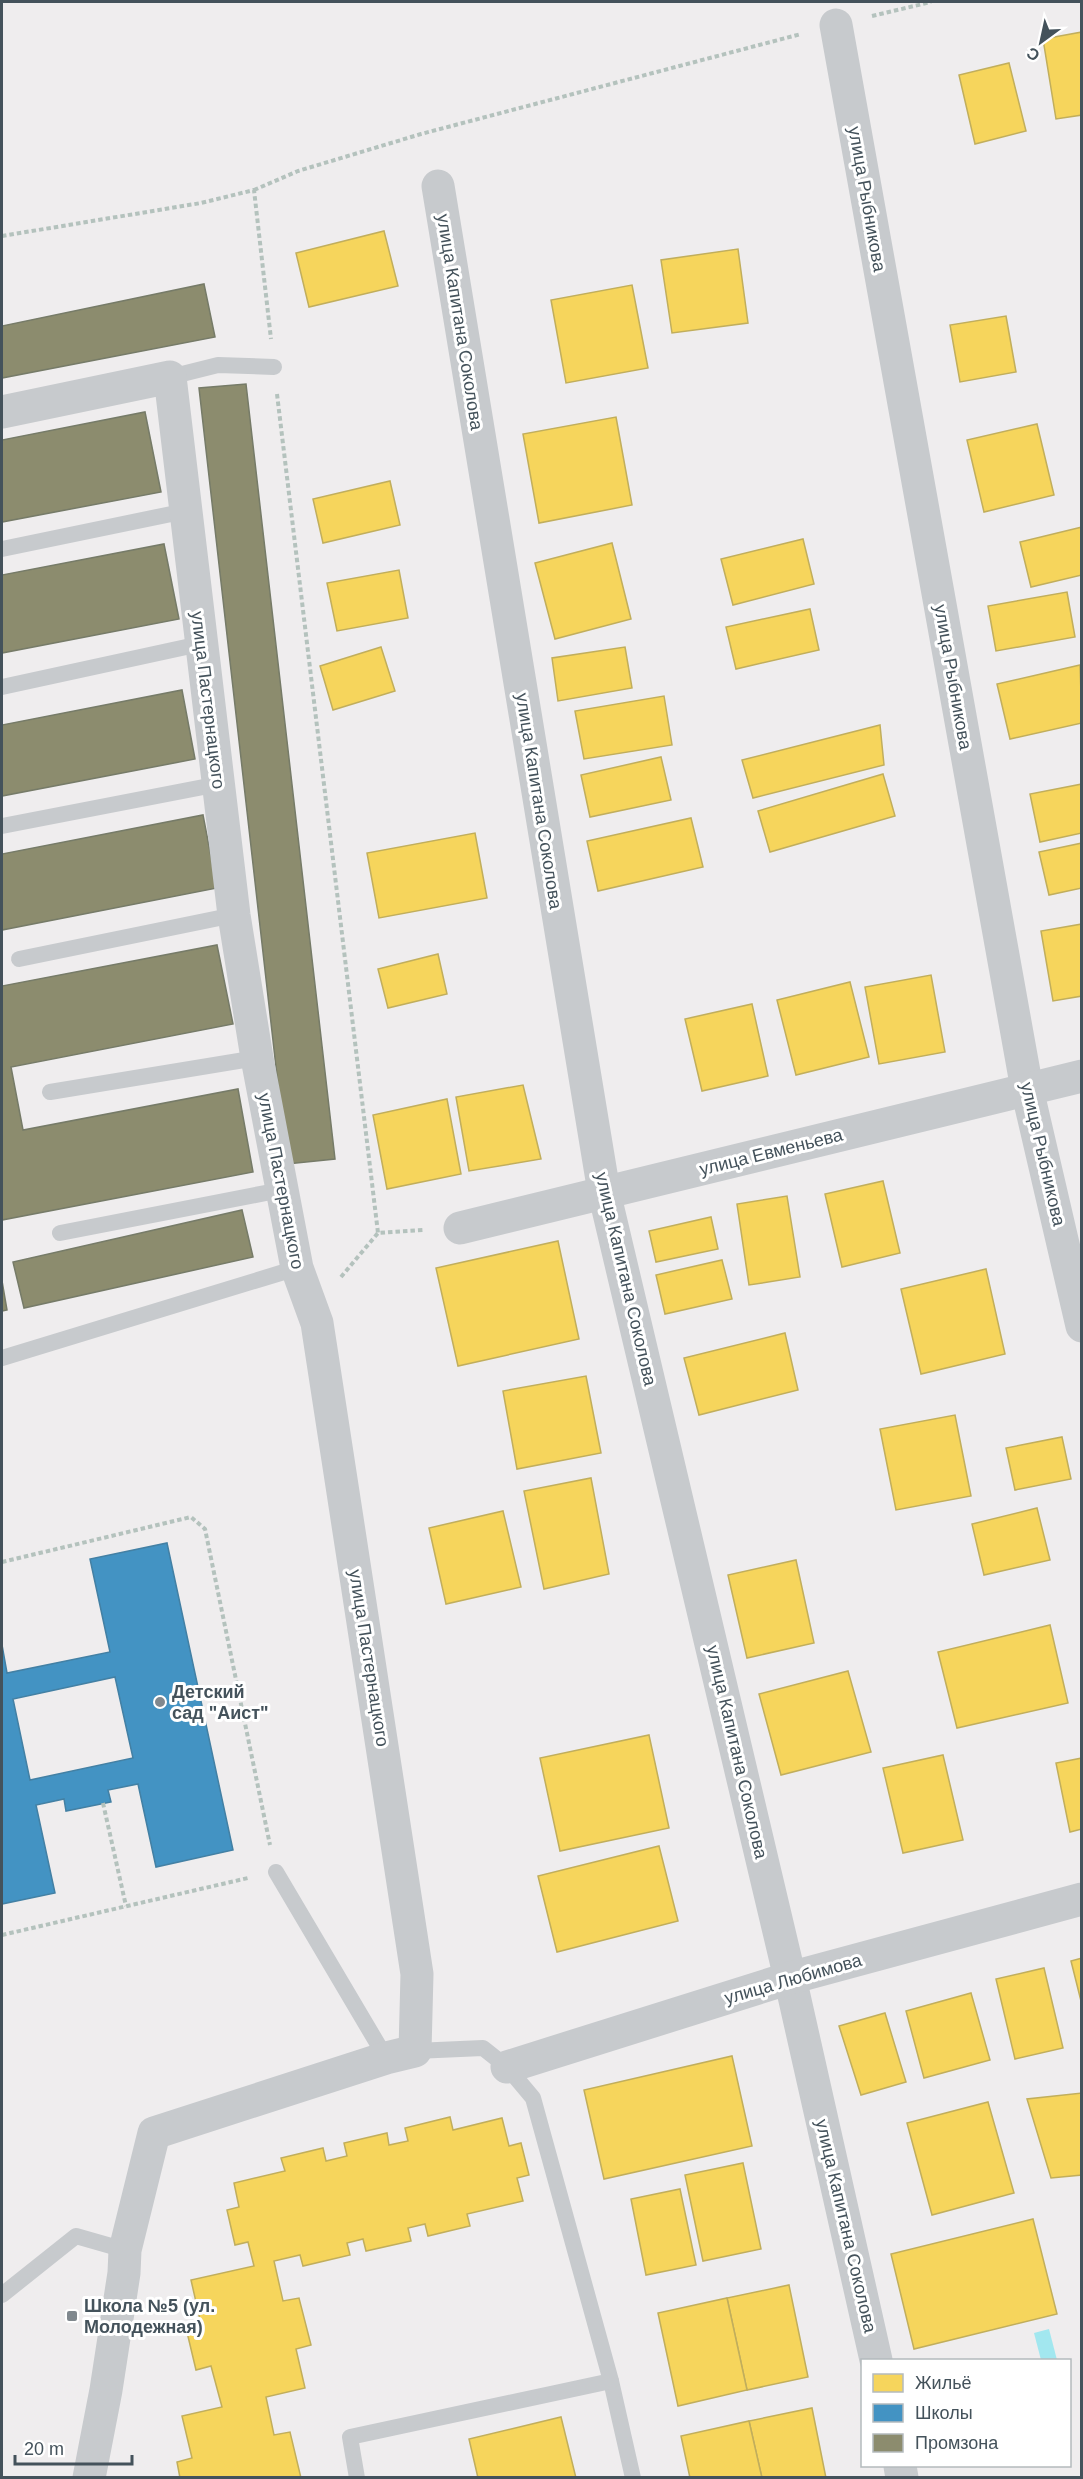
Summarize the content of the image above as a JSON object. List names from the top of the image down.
{
  "streets": {
    "street": [
      "улица Рыбникова",
      "улица Капитана Соколова",
      "улица Пастернацкого",
      "улица Евменьева",
      "улица Любимова"
    ]
  },
  "crossings": [
    ["улица Рыбникова", "улица Евменьева"],
    ["улица Капитана Соколова", "улица Евменьева"],
    ["улица Капитана Соколова", "улица Любимова"]
  ],
  "places": {
    "other": ["Детский сад \"Аист\""],
    "transit": ["Школа №5 (ул. Молодежная)"]
  },
  "legend": ["Жильё", "Школы", "Промзона"],
  "scale_bar": "20 m",
  "north": "bottom left"
}
